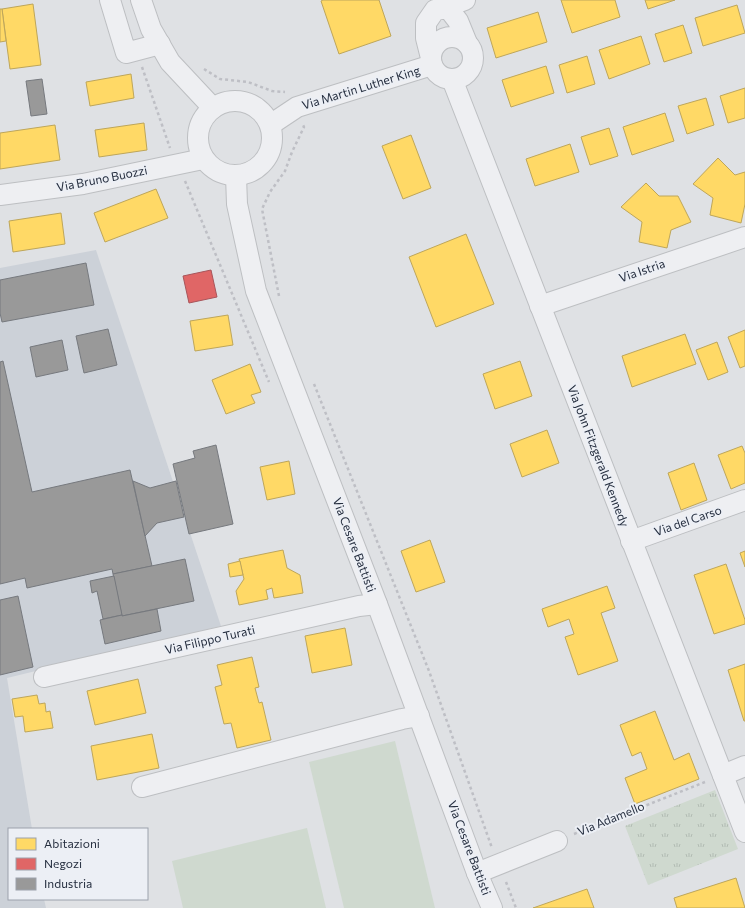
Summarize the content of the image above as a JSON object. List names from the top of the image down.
{
  "streets": {
    "street": [
      "Via Martin Luther King",
      "Via Bruno Buozzi",
      "Via Istria",
      "Via John Fitzgerald Kennedy",
      "Via del Carso",
      "Via Cesare Battisti",
      "Via Filippo Turati"
    ],
    "path": ["Via Adamello"]
  },
  "crossings": [
    ["Via Martin Luther King", "Via Bruno Buozzi"],
    ["Via Martin Luther King", "Via John Fitzgerald Kennedy"],
    ["Via Martin Luther King", "Via Cesare Battisti"],
    ["Via Bruno Buozzi", "Via Cesare Battisti"],
    ["Via Istria", "Via John Fitzgerald Kennedy"],
    ["Via John Fitzgerald Kennedy", "Via del Carso"],
    ["Via John Fitzgerald Kennedy", "Via Adamello"],
    ["Via Cesare Battisti", "Via Filippo Turati"]
  ],
  "legend": ["Abitazioni", "Negozi", "Industria"]
}
